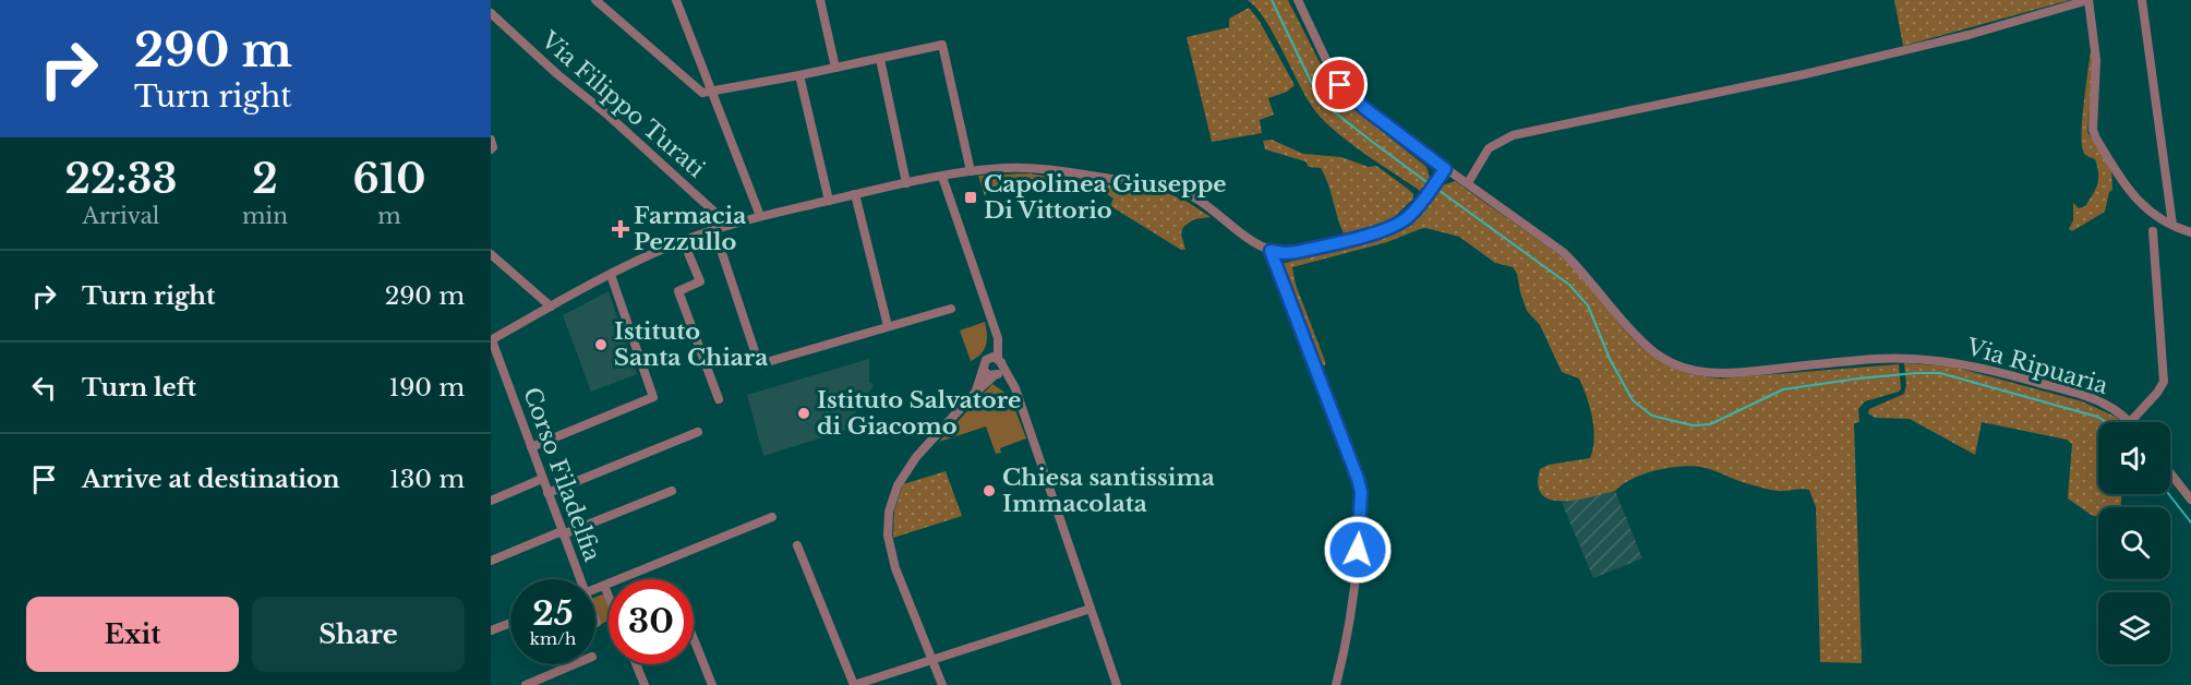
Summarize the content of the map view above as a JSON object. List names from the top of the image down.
{
  "streets": {
    "street": ["Via Filippo Turati", "Via Ripuaria", "Corso Filadelfia"]
  },
  "places": {
    "transit": ["Capolinea Giuseppe Di Vittorio"],
    "health": ["Farmacia Pezzullo"],
    "other": ["Istituto Santa Chiara", "Istituto Salvatore di Giacomo", "Chiesa santissima Immacolata"]
  },
  "page": {
    "turn": ["290 m", "Turn right"],
    "eta": [
      "22:33",
      "Arrival",
      "2",
      "min",
      "610",
      "m"
    ],
    "list": [
      {
        "name": "Turn right",
        "value": "290 m"
      },
      {
        "name": "Turn left",
        "value": "190 m"
      },
      {
        "name": "Arrive at destination",
        "value": "130 m"
      }
    ],
    "speed": "25 km/h",
    "limit": "30",
    "buttons": ["Exit", "Share"]
  }
}
